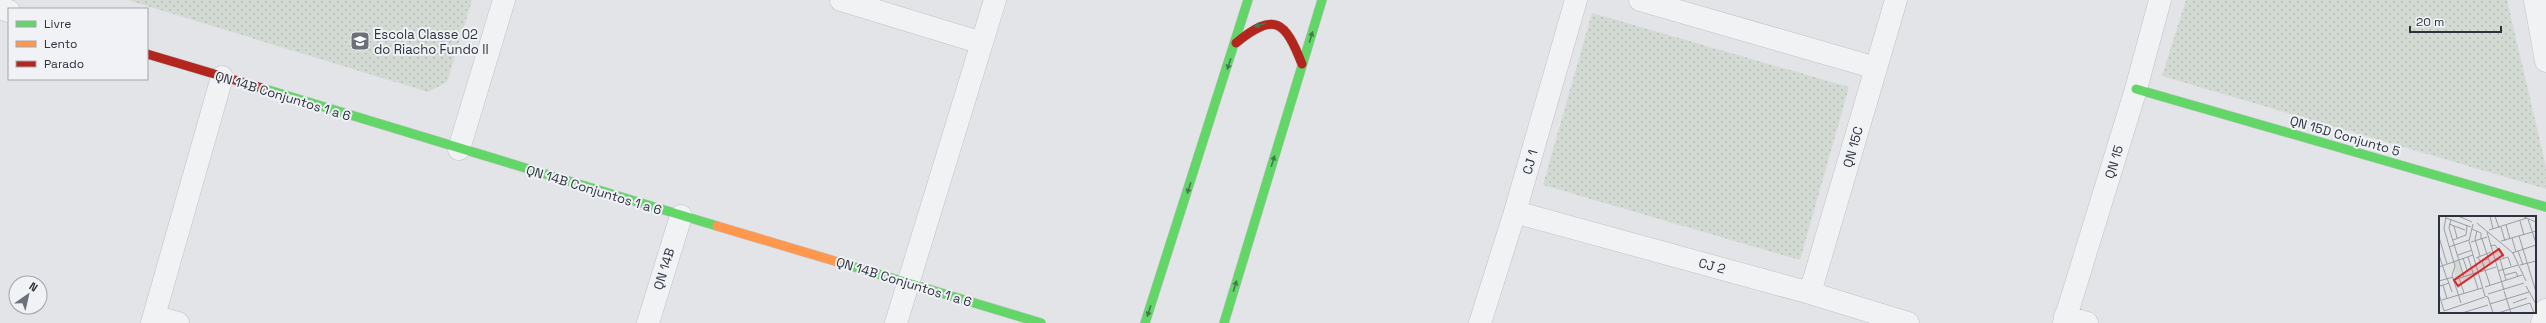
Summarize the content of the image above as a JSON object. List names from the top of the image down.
{
  "streets": {
    "street": [
      "QN 14B Conjuntos 1 a 6",
      "QN 15D Conjunto 5",
      "QN 15C",
      "CJ 1",
      "QN 15",
      "CJ 2",
      "QN 14B"
    ]
  },
  "crossings": [
    ["QN 14B Conjuntos 1 a 6", "QN 14B"],
    ["QN 15D Conjunto 5", "QN 15"],
    ["QN 15C", "CJ 2"],
    ["CJ 1", "CJ 2"]
  ],
  "places": {
    "school or university": ["Escola Classe 02 do Riacho Fundo II"]
  },
  "legend": ["Livre", "Lento", "Parado"],
  "scale_bar": "20 m",
  "north": "top right"
}
